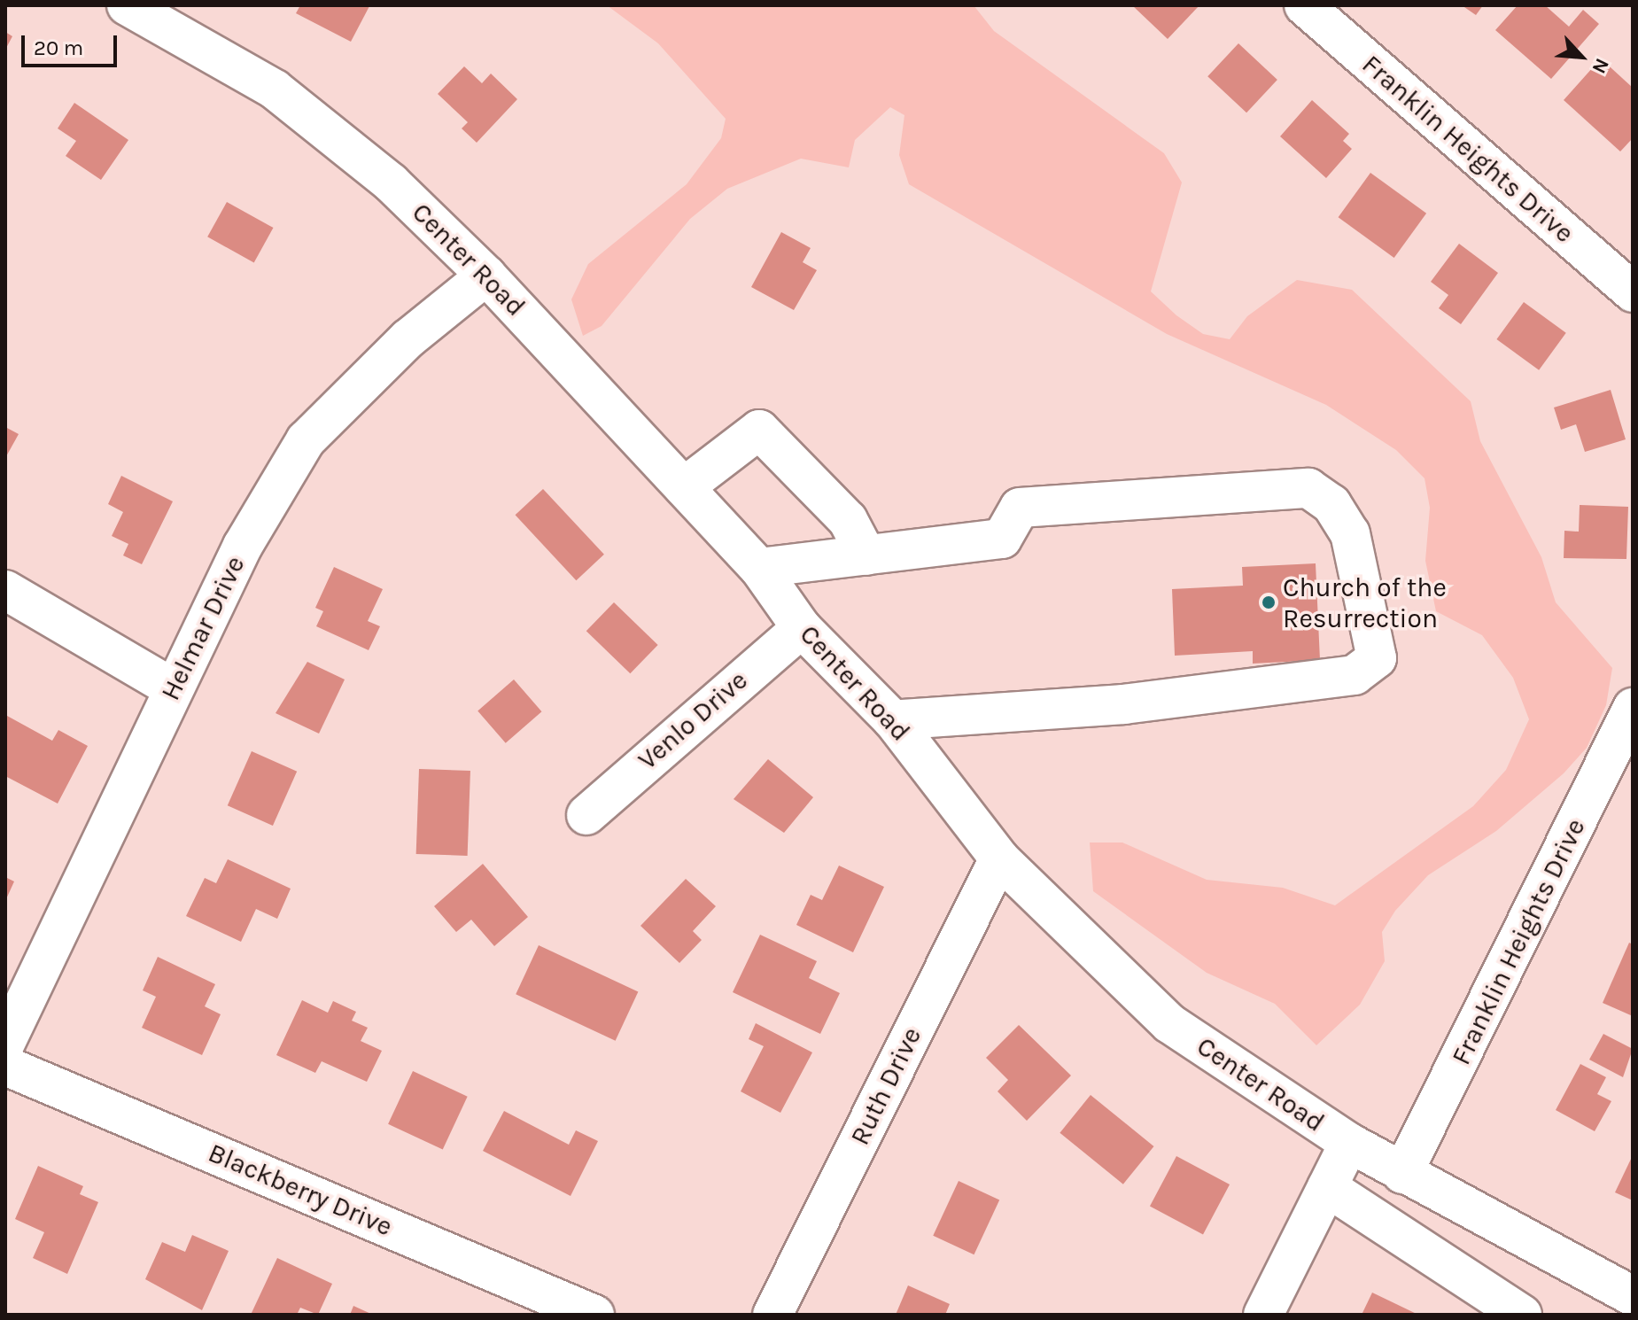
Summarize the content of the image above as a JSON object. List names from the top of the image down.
{
  "streets": {
    "street": [
      "Franklin Heights Drive",
      "Center Road",
      "Helmar Drive",
      "Venlo Drive",
      "Ruth Drive",
      "Blackberry Drive"
    ]
  },
  "crossings": [
    ["Franklin Heights Drive", "Center Road"],
    ["Center Road", "Helmar Drive"],
    ["Center Road", "Venlo Drive"],
    ["Center Road", "Ruth Drive"]
  ],
  "places": ["Church of the Resurrection"],
  "scale_bar": "20 m",
  "north": "bottom right"
}
